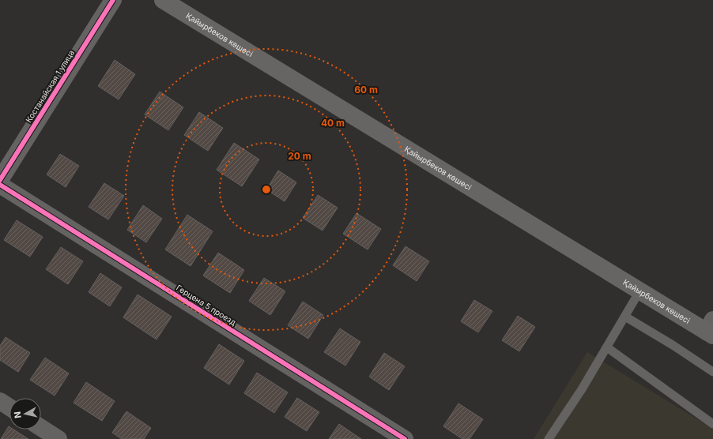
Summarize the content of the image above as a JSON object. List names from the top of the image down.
{
  "streets": {
    "main road": ["Қайырбеков көшесі"],
    "street": ["Костанайская 1 улица", "Герцена 5 проезд"]
  },
  "north": "left",
  "rings": ["60 m", "40 m", "20 m"]
}
